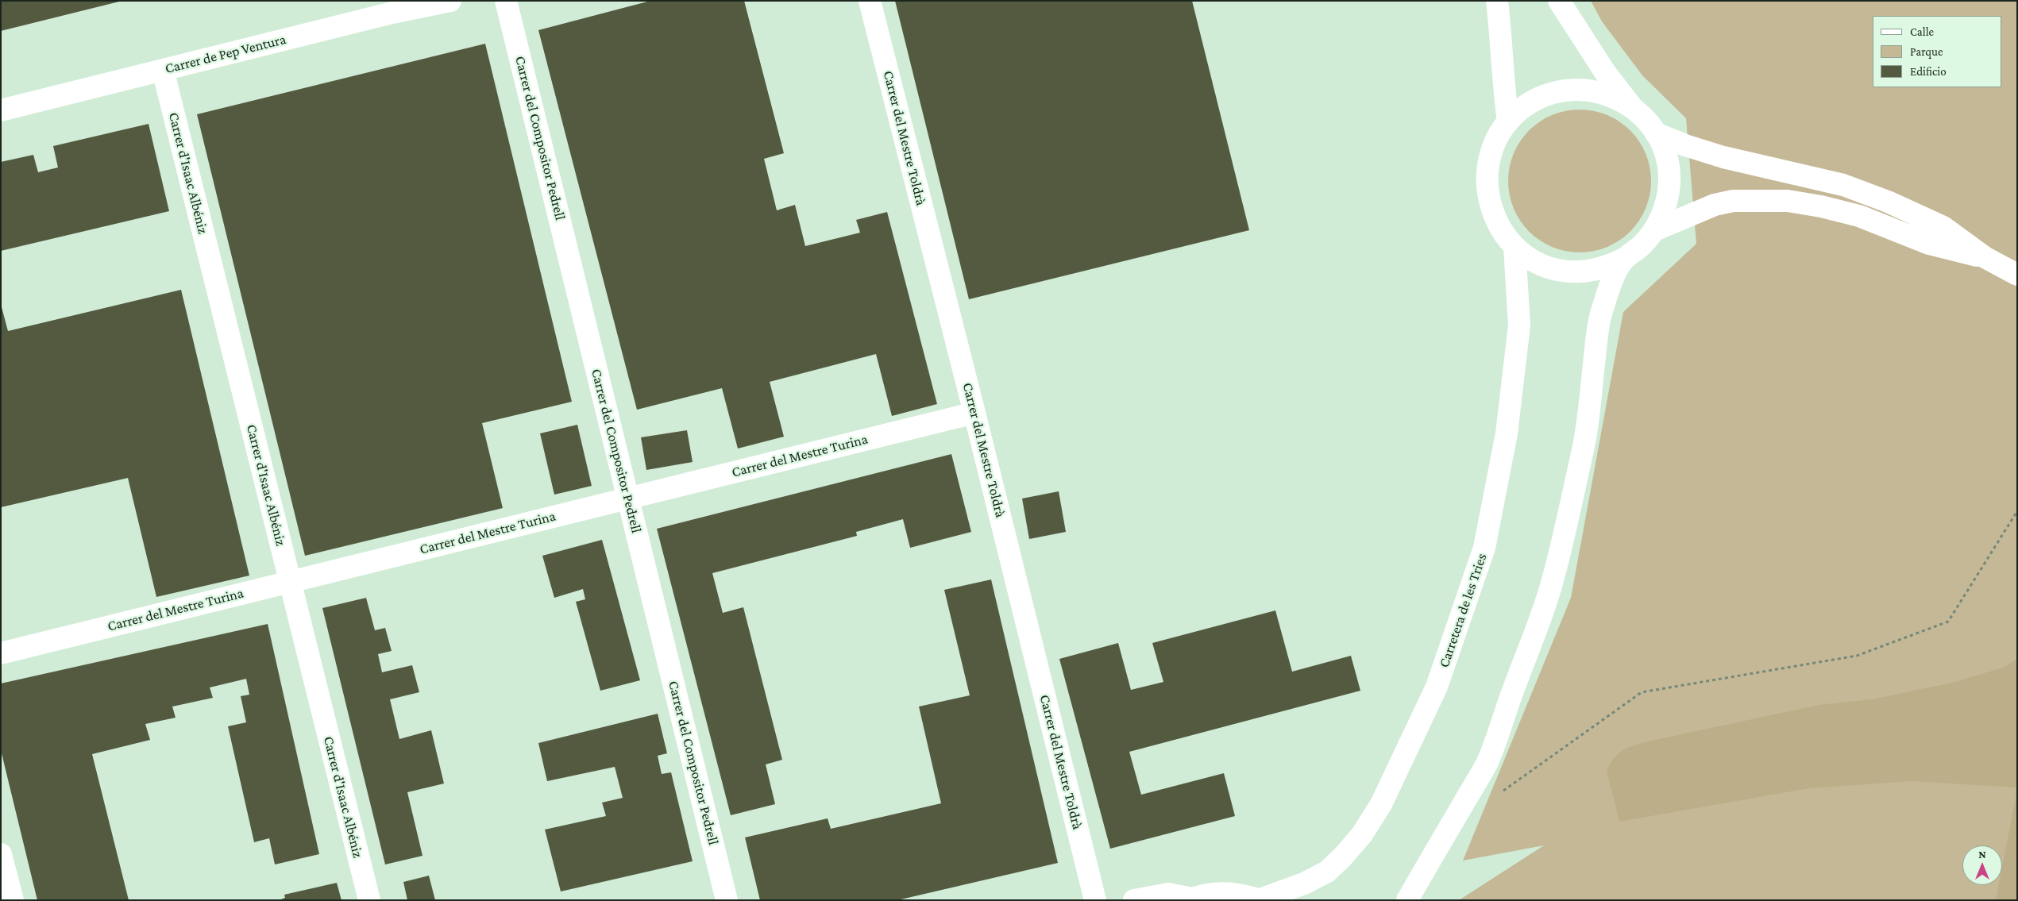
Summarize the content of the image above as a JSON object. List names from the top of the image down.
{
  "streets": {
    "street": [
      "Carrer de Pep Ventura",
      "Carrer del Compositor Pedrell",
      "Carrer del Mestre Toldrà",
      "Carrer d'Isaac Albéniz",
      "Carrer del Mestre Turina",
      "Carretera de les Tries"
    ]
  },
  "crossings": [
    ["Carrer de Pep Ventura", "Carrer d'Isaac Albéniz"],
    ["Carrer del Compositor Pedrell", "Carrer del Mestre Turina"],
    ["Carrer del Mestre Toldrà", "Carrer del Mestre Turina"],
    ["Carrer d'Isaac Albéniz", "Carrer del Mestre Turina"]
  ],
  "legend": ["Calle", "Parque", "Edificio"],
  "north": "top"
}
